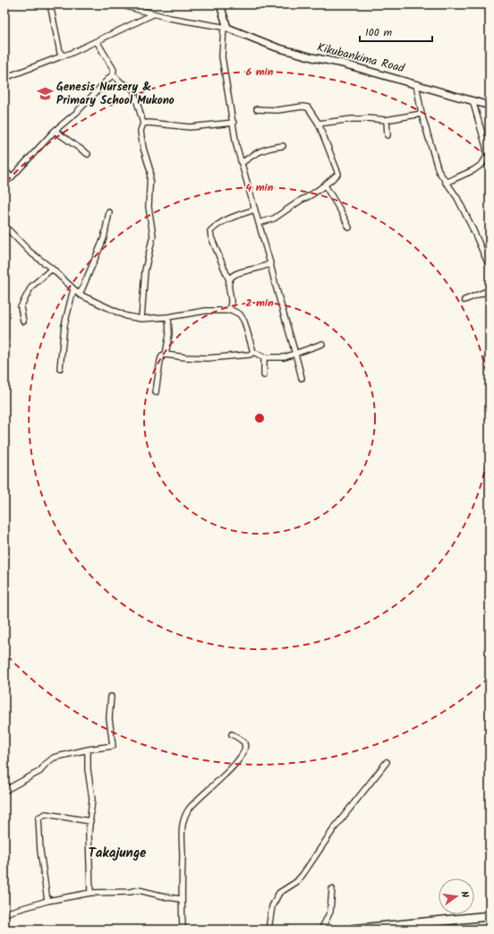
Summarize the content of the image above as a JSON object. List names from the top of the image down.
{
  "streets": {
    "street": ["Kikubankima Road"]
  },
  "districts": ["Takajunge"],
  "places": {
    "school or university": ["Genesis Nursery & Primary School Mukono"]
  },
  "scale_bar": "100 m",
  "north": "right",
  "rings": ["6 min", "4 min", "2 min"]
}
